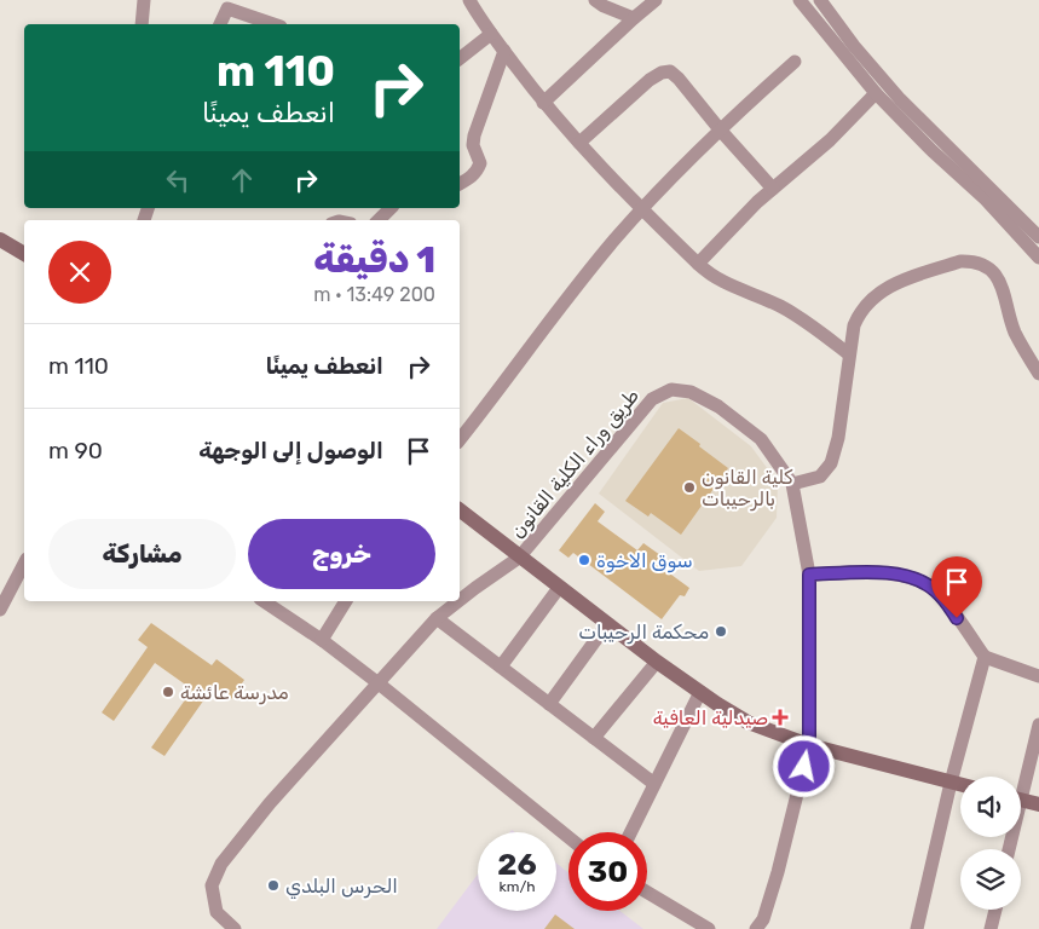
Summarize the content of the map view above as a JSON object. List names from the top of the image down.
{
  "streets": {
    "street": ["طريق وراء الكلية القانون"]
  },
  "places": {
    "other": [
      "كلية القانون بالرحيبات",
      "سوق الاخوة",
      "محكمة الرحيبات",
      "مدرسة عائشة",
      "الحرس البلدي"
    ],
    "health": ["صيدلية العافية"]
  },
  "page": {
    "turn": ["110 m", "انعطف يمينًا"],
    "heading": ["1 دقيقة", "200 m · 13:49"],
    "list": [
      {
        "name": "انعطف يمينًا",
        "value": "110 m"
      },
      {
        "name": "الوصول إلى الوجهة",
        "value": "90 m"
      }
    ],
    "buttons": ["خروج", "مشاركة"],
    "speed": "26 km/h",
    "limit": "30"
  }
}
